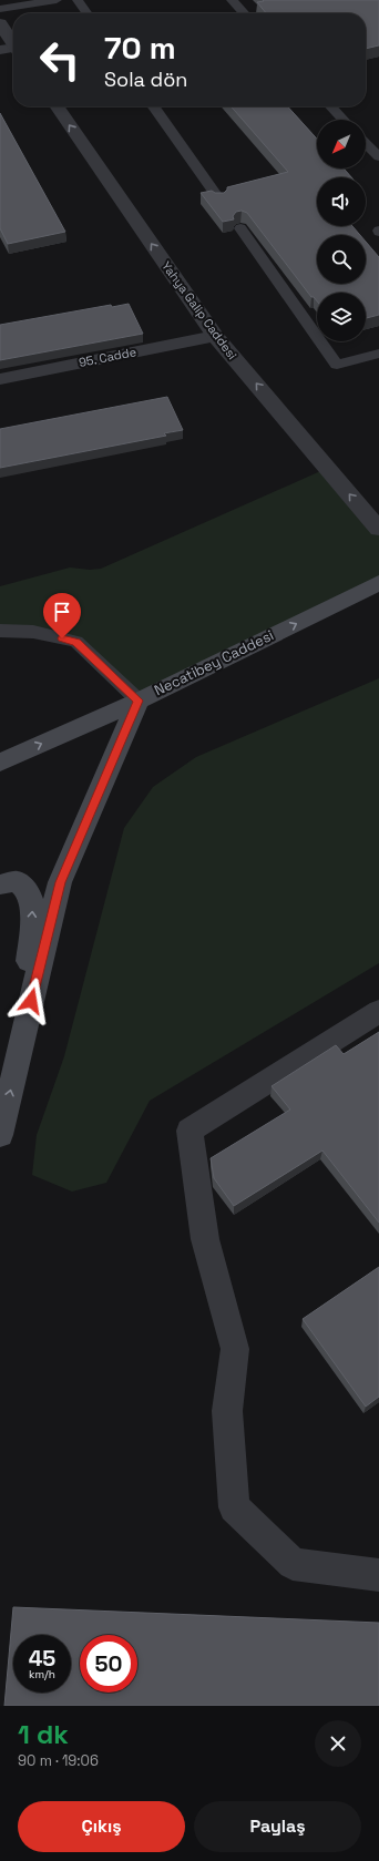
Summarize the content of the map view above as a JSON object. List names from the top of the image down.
{
  "streets": {
    "main road": ["Necatibey Caddesi"],
    "street": ["Yahya Galip Caddesi", "95. Cadde"]
  },
  "crossings": [
    ["Yahya Galip Caddesi", "95. Cadde"]
  ],
  "one_way": ["Yahya Galip Caddesi", "Necatibey Caddesi"],
  "north": "bottom left",
  "page": {
    "turn": ["70 m", "Sola dön"],
    "speed": "45 km/h",
    "limit": "50",
    "heading": ["1 dk", "90 m · 19:06"],
    "buttons": ["Çıkış", "Paylaş"]
  }
}
